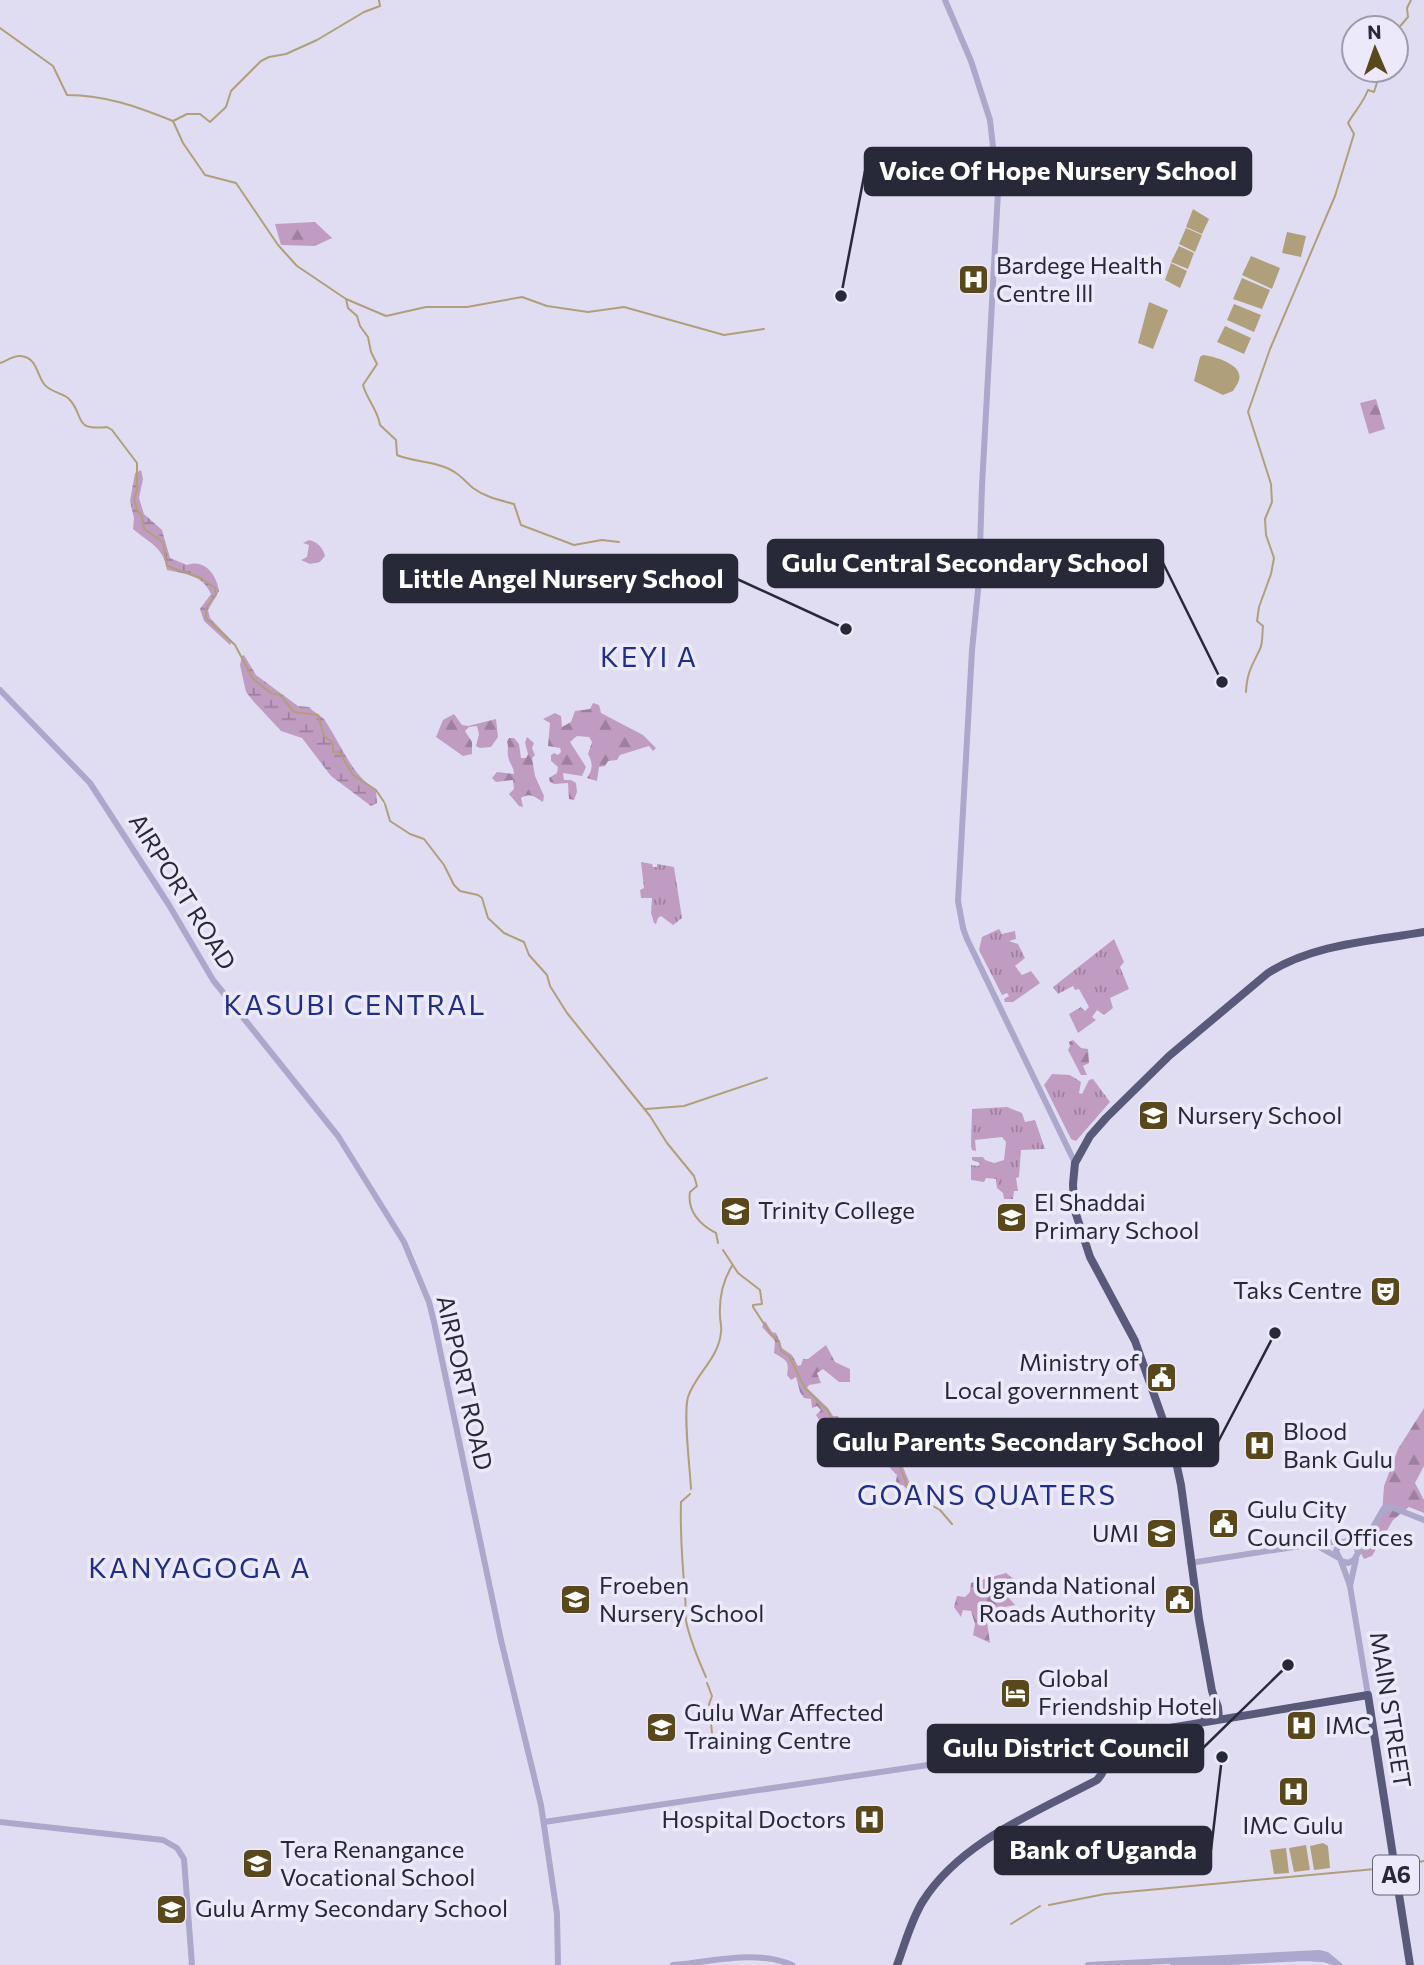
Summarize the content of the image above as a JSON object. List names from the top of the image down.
{
  "streets": {
    "main road": ["MAIN STREET", "A6"],
    "street": ["AIRPORT ROAD"]
  },
  "districts": [
    "KEYI A",
    "KASUBI CENTRAL",
    "GOANS QUATERS",
    "KANYAGOGA A"
  ],
  "places": {
    "hospital": [
      "Bardege Health Centre lll",
      "Blood Bank Gulu",
      "IMC",
      "IMC Gulu",
      "Hospital Doctors"
    ],
    "other": [
      "Voice Of Hope Nursery School",
      "Little Angel Nursery School",
      "Gulu Central Secondary School",
      "Gulu Parents Secondary School",
      "Gulu District Council",
      "Bank of Uganda"
    ],
    "school or university": [
      "Nursery School",
      "Trinity College",
      "El Shaddai Primary School",
      "UMI",
      "Froeben Nursery School",
      "Gulu War Affected Training Centre",
      "Tera Renangance Vocational School",
      "Gulu Army Secondary School"
    ],
    "theatre": ["Taks Centre"],
    "public building": ["Ministry of Local government", "Gulu City Council Offices", "Uganda National Roads Authority"],
    "hotel": ["Global Friendship Hotel"]
  },
  "north": "top"
}
